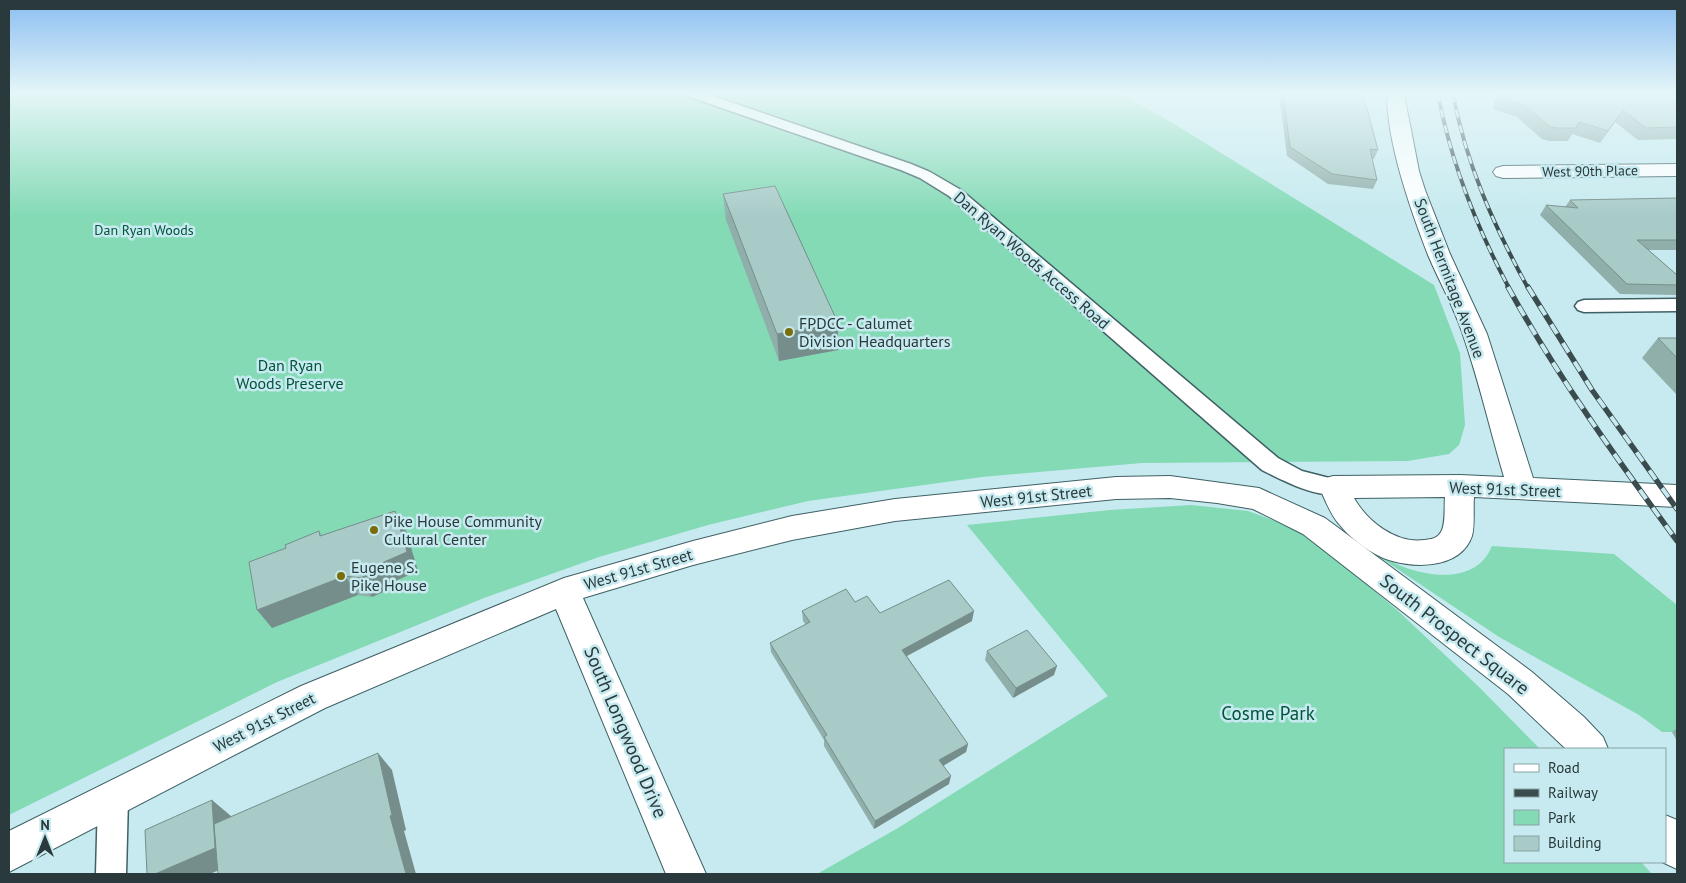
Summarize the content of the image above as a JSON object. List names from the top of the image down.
{
  "streets": {
    "street": [
      "West 90th Place",
      "South Hermitage Avenue",
      "West 91st Street",
      "South Prospect Square",
      "South Longwood Drive"
    ],
    "lane": ["Dan Ryan Woods Access Road"]
  },
  "crossings": [
    ["Dan Ryan Woods Access Road", "West 91st Street"],
    ["South Hermitage Avenue", "West 91st Street"],
    ["West 91st Street", "South Prospect Square"],
    ["West 91st Street", "South Longwood Drive"]
  ],
  "parks": ["Dan Ryan Woods", "Dan Ryan Woods Preserve", "Cosme Park"],
  "places": ["FPDCC - Calumet Division Headquarters", "Pike House Community Cultural Center", "Eugene S. Pike House"],
  "legend": [
    "Road",
    "Railway",
    "Park",
    "Building"
  ],
  "north": "top"
}
